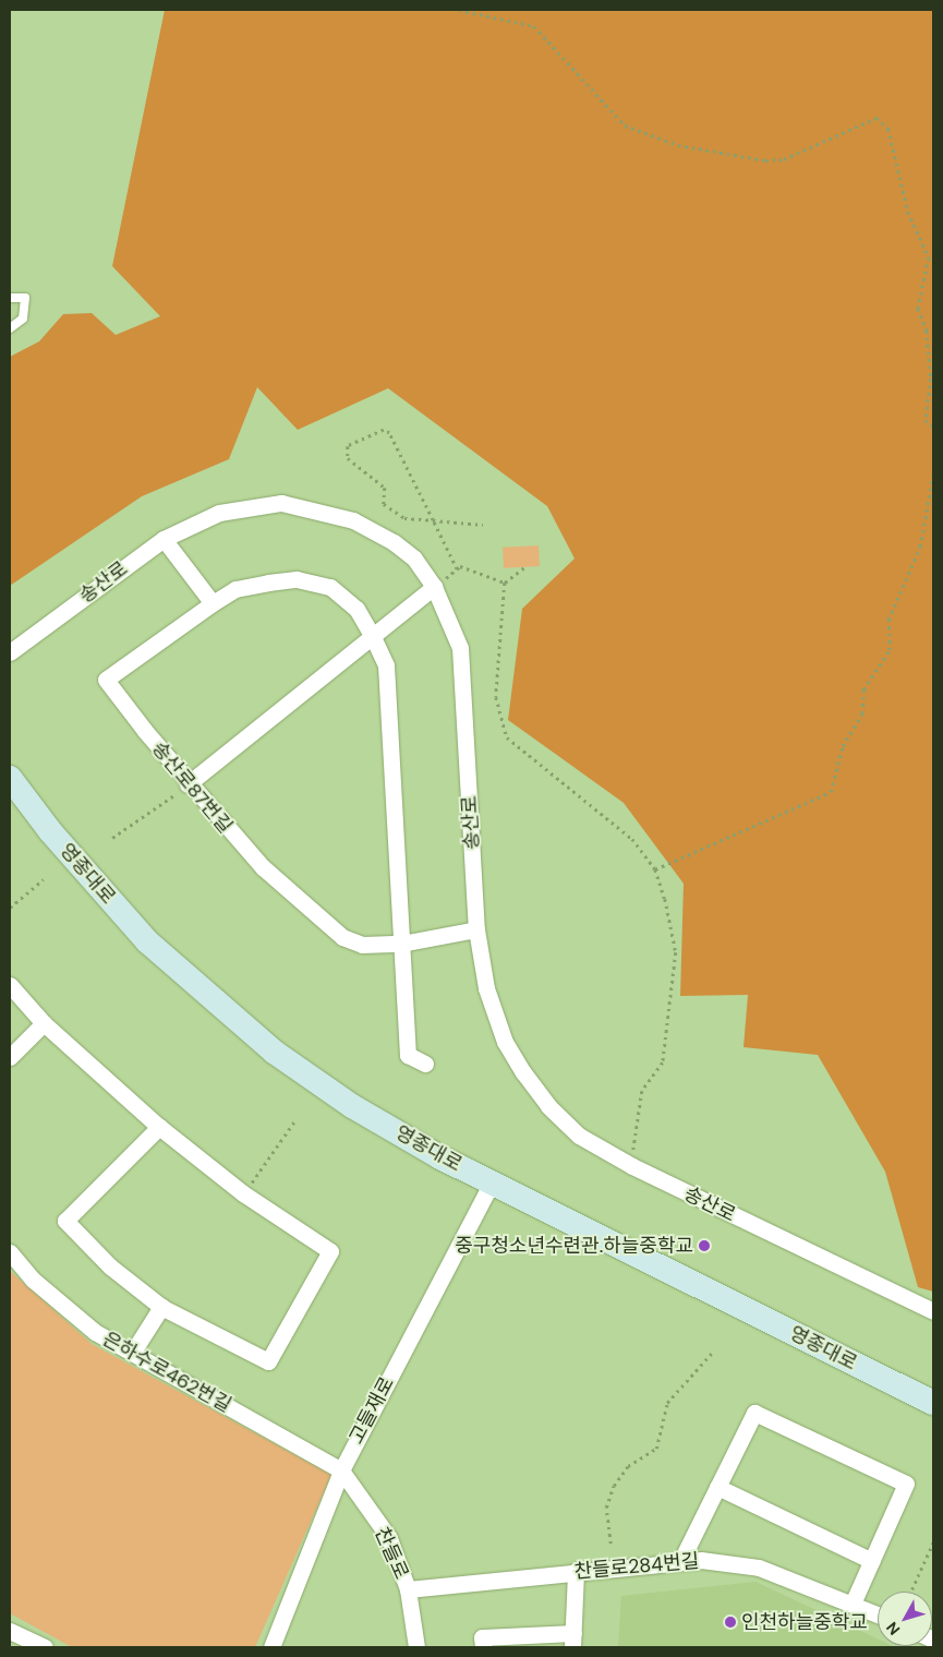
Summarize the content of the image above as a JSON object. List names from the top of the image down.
{
  "streets": {
    "street": [
      "송산로",
      "송산로87번길",
      "영종대로",
      "은하수로462번길",
      "고들재로",
      "찬들로",
      "찬들로284번길"
    ]
  },
  "crossings": [
    ["송산로", "송산로87번길"],
    ["영종대로", "고들재로"],
    ["은하수로462번길", "고들재로"],
    ["은하수로462번길", "찬들로"],
    ["고들재로", "찬들로"],
    ["찬들로", "찬들로284번길"]
  ],
  "places": ["중구청소년수련관.하늘중학교", "인천하늘중학교"],
  "north": "bottom left"
}
